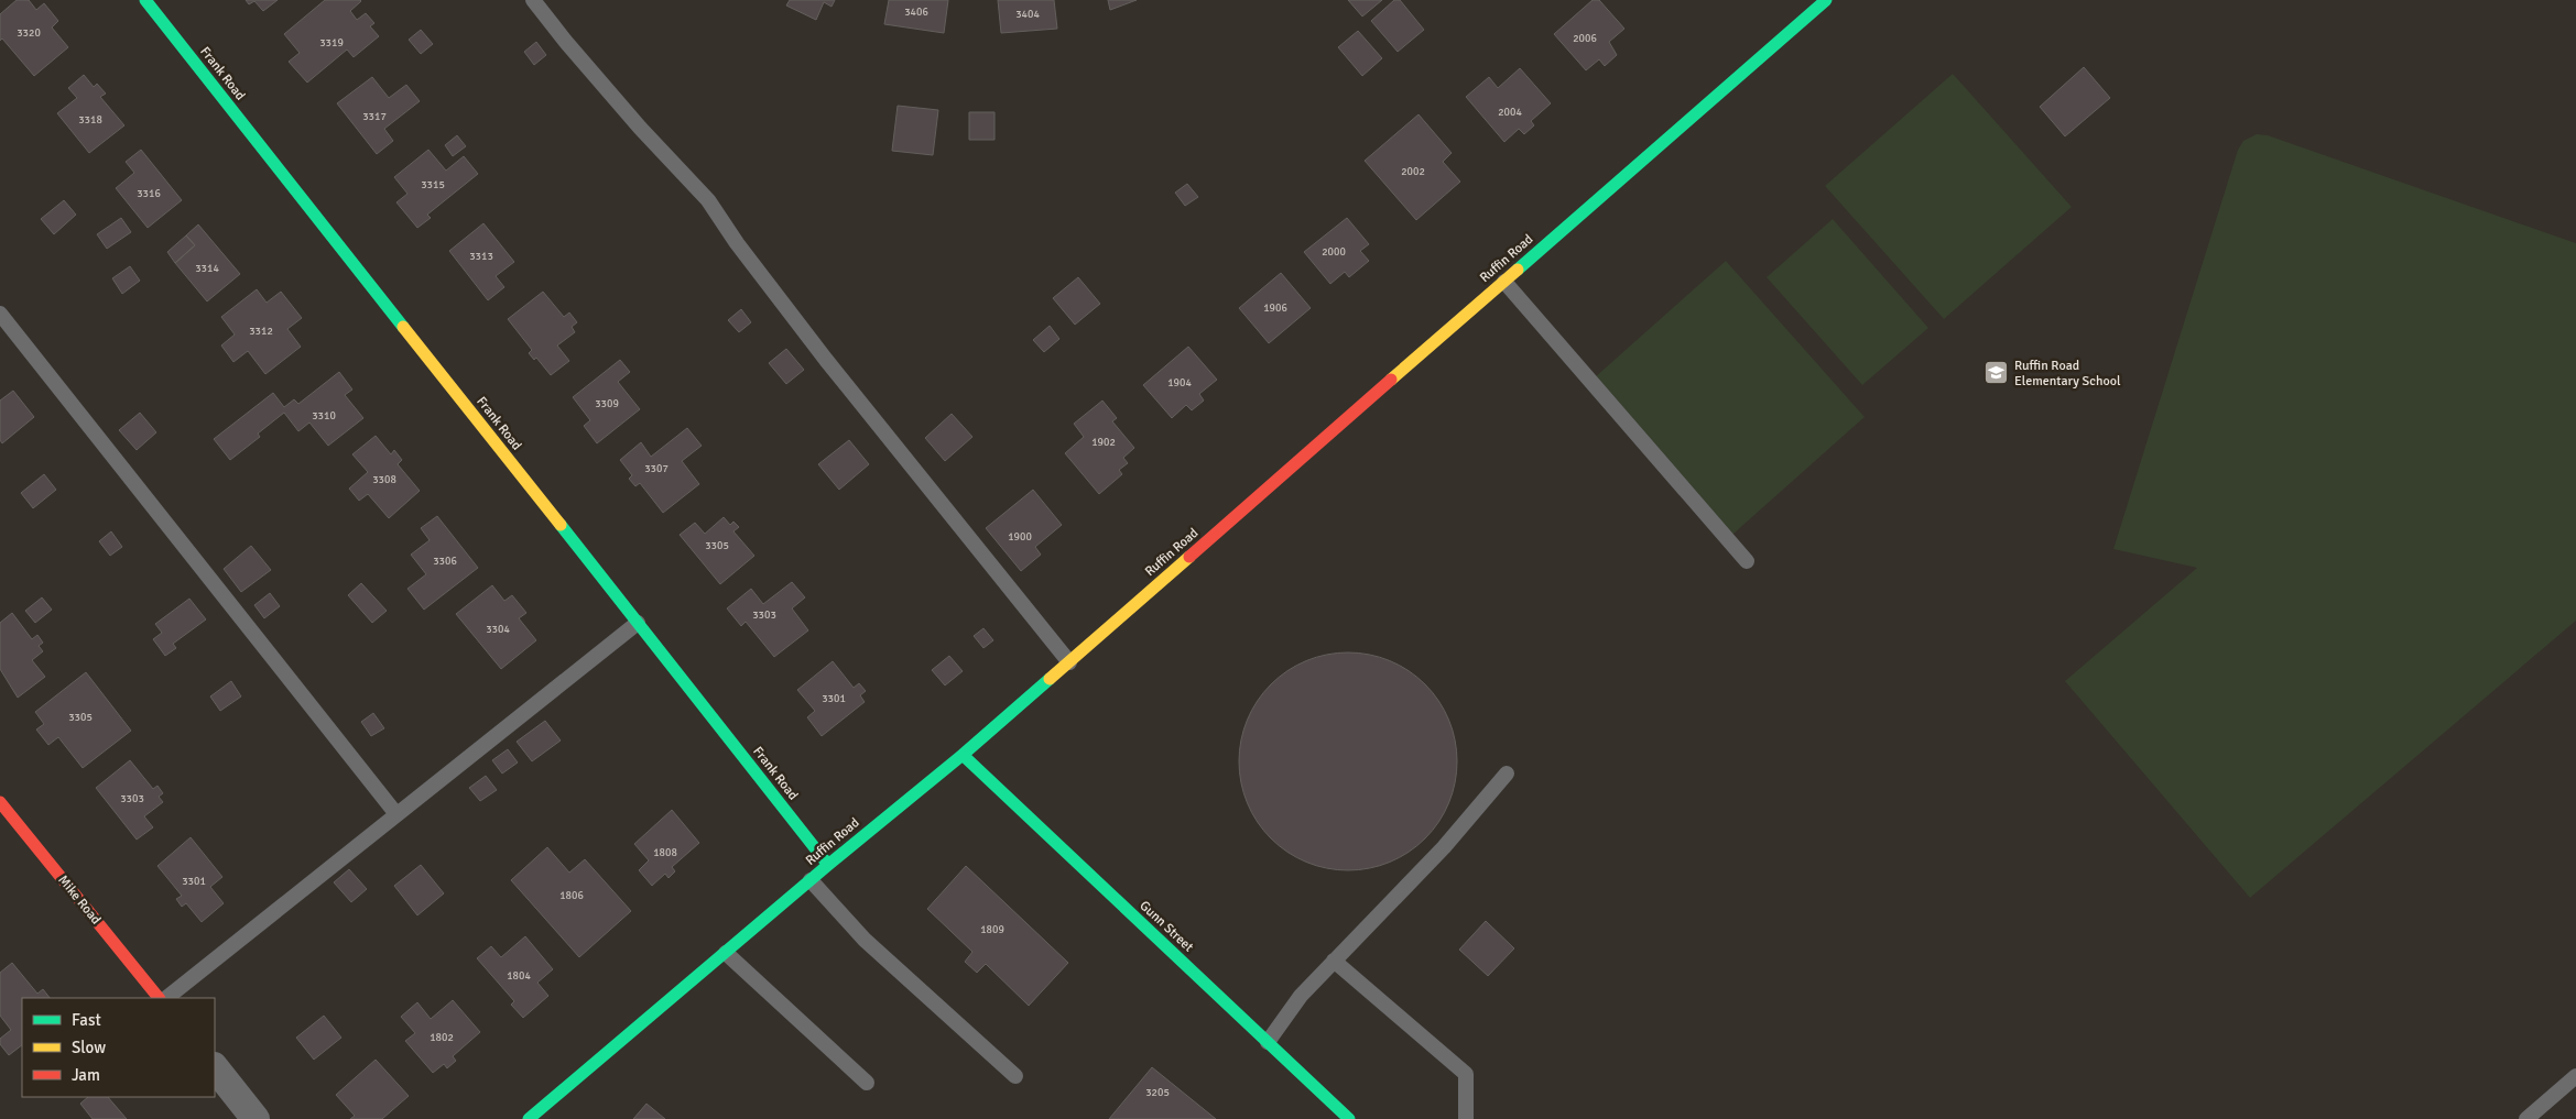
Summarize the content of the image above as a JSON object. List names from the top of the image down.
{
  "streets": {
    "street": [
      "Frank Road",
      "Ruffin Road",
      "Mike Road",
      "Gunn Street"
    ]
  },
  "crossings": [
    ["Frank Road", "Ruffin Road"],
    ["Ruffin Road", "Gunn Street"]
  ],
  "places": {
    "school or university": ["Ruffin Road Elementary School"]
  },
  "house_numbers": [
    "3406",
    "3404",
    "3320",
    "2006",
    "3319",
    "2004",
    "3317",
    "3318",
    "2002",
    "3315",
    "3316",
    "2000",
    "3313",
    "3314",
    "1906",
    "3312",
    "1904",
    "3309",
    "3310",
    "1902",
    "3307",
    "3308",
    "1900",
    "3305",
    "3306",
    "3303",
    "3304",
    "3301",
    "3305",
    "3303",
    "1808",
    "3301",
    "1806",
    "1809",
    "1804",
    "1802",
    "3205"
  ],
  "legend": ["Fast", "Slow", "Jam"]
}
